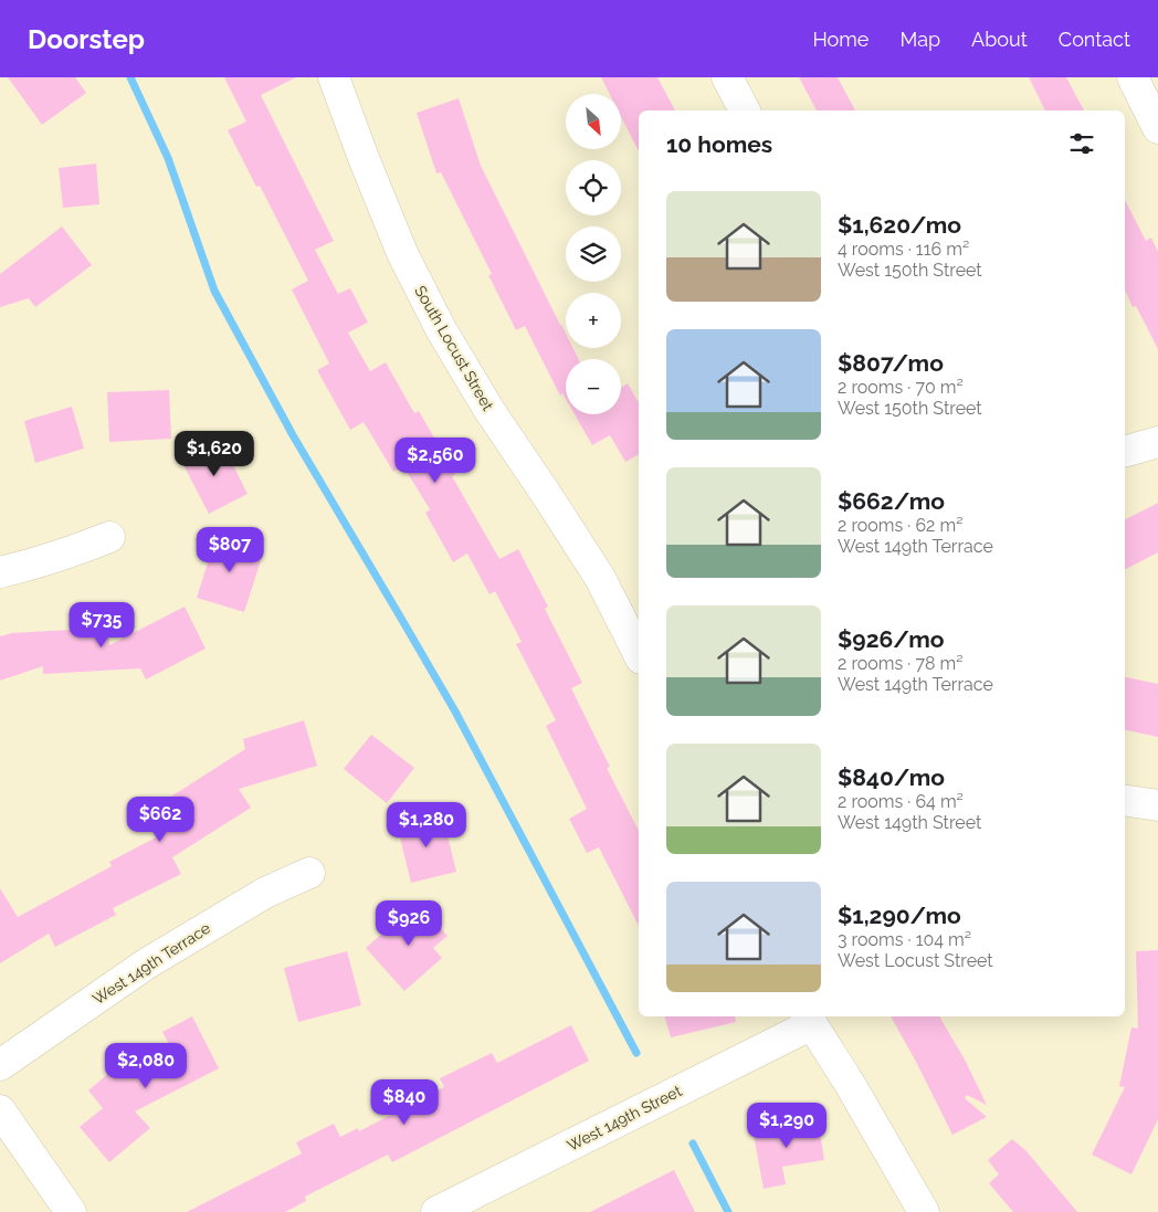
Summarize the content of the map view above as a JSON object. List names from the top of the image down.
{
  "streets": {
    "street": ["South Locust Street", "West 149th Terrace", "West 149th Street"]
  },
  "north": "bottom right",
  "page": {
    "header": "Doorstep",
    "nav": [
      "Home",
      "Map",
      "About",
      "Contact"
    ],
    "map_buttons": ["+", "−"],
    "heading": "10 homes",
    "list": [
      {
        "name": "$1,620/mo",
        "note": "4 rooms · 116 m² · West 150th Street"
      },
      {
        "name": "$807/mo",
        "note": "2 rooms · 70 m² · West 150th Street"
      },
      {
        "name": "$662/mo",
        "note": "2 rooms · 62 m² · West 149th Terrace"
      },
      {
        "name": "$926/mo",
        "note": "2 rooms · 78 m² · West 149th Terrace"
      },
      {
        "name": "$840/mo",
        "note": "2 rooms · 64 m² · West 149th Street"
      },
      {
        "name": "$1,290/mo",
        "note": "3 rooms · 104 m² · West Locust Street"
      }
    ],
    "price": [
      "$1,620",
      "$2,560",
      "$807",
      "$735",
      "$662",
      "$1,280",
      "$926",
      "$2,080",
      "$840",
      "$1,290"
    ]
  }
}
